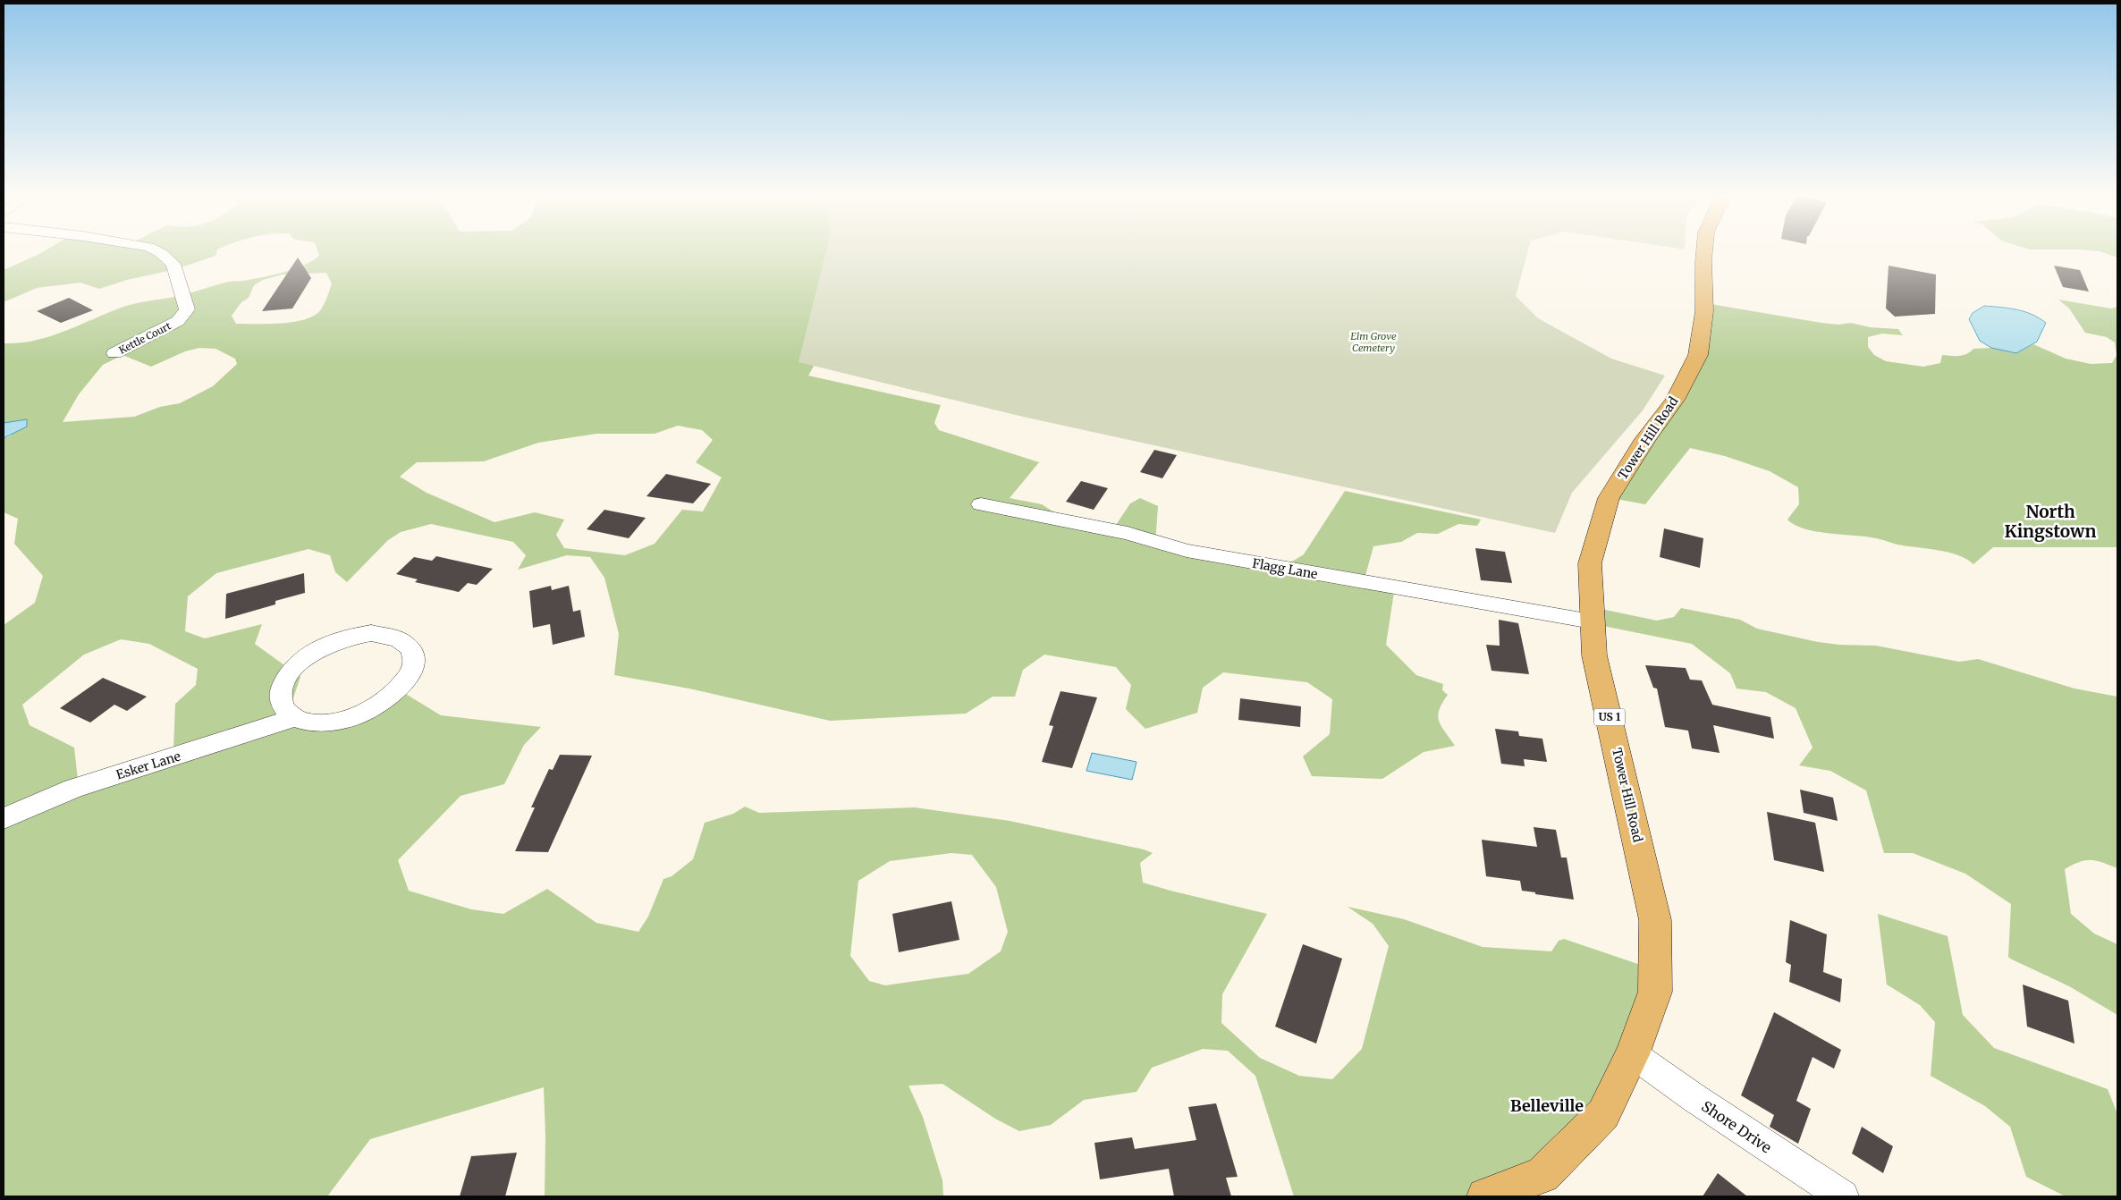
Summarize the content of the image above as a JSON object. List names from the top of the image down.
{
  "streets": {
    "main road": ["Tower Hill Road", "US 1"],
    "street": [
      "Kettle Court",
      "Flagg Lane",
      "Esker Lane",
      "Shore Drive"
    ]
  },
  "crossings": [
    ["Tower Hill Road", "Flagg Lane"],
    ["Tower Hill Road", "Shore Drive"]
  ],
  "districts": ["North Kingstown", "Belleville"],
  "parks": ["Elm Grove Cemetery"]
}
